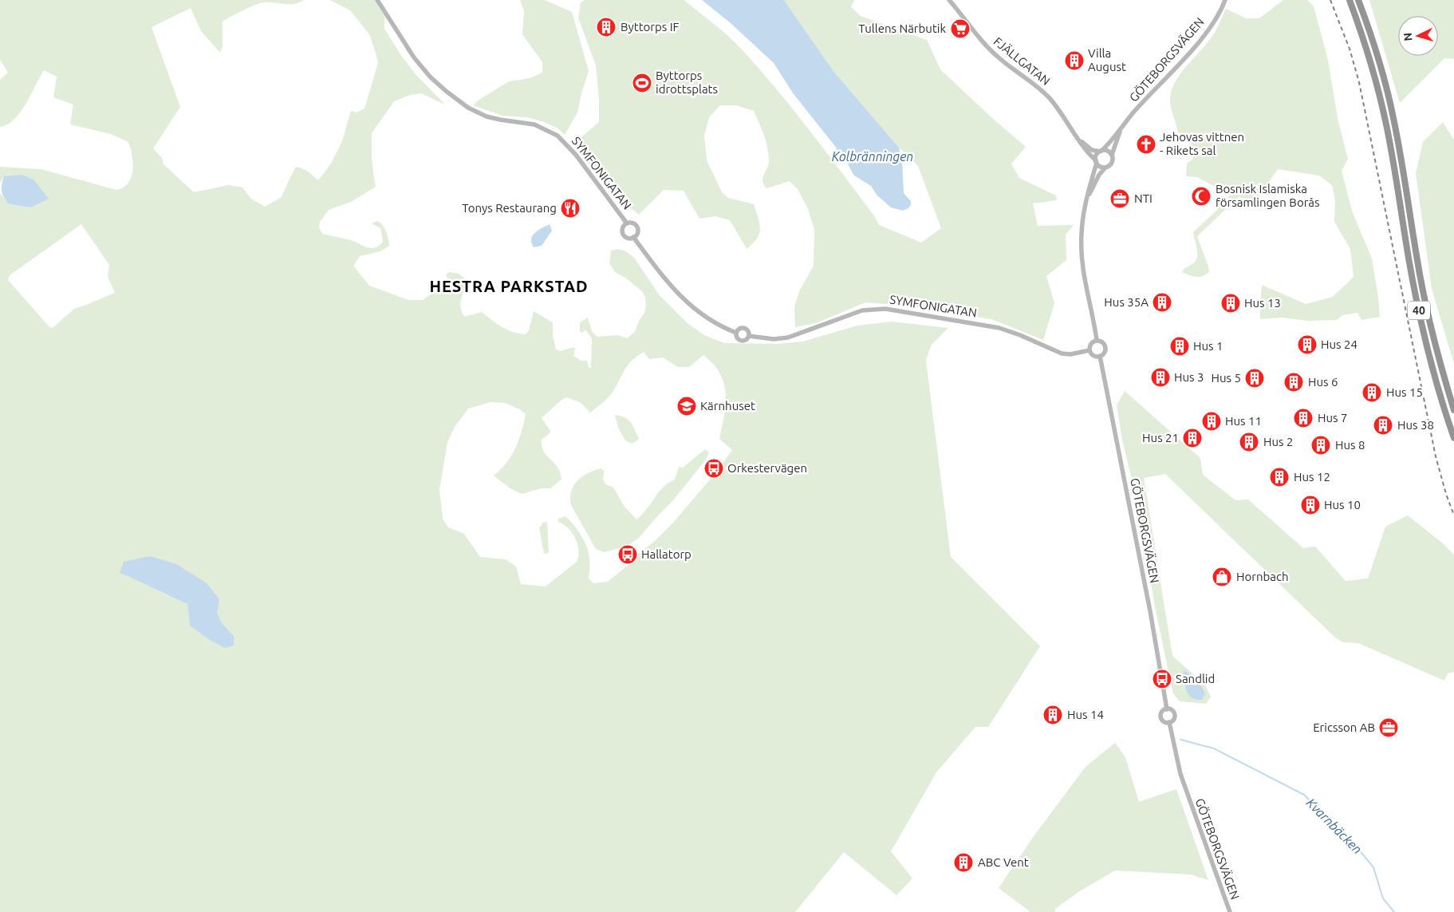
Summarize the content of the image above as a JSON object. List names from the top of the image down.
{
  "streets": {
    "highway": ["40"],
    "street": ["GÖTEBORGSVÄGEN", "FJÄLLGATAN", "SYMFONIGATAN"]
  },
  "crossings": [
    ["GÖTEBORGSVÄGEN", "FJÄLLGATAN"],
    ["GÖTEBORGSVÄGEN", "SYMFONIGATAN"]
  ],
  "districts": ["HESTRA PARKSTAD"],
  "water": ["Kolbränningen", "Kvarnbäcken"],
  "places": {
    "building": [
      "Byttorps IF",
      "Villa August",
      "Hus 35A",
      "Hus 13",
      "Hus 24",
      "Hus 1",
      "Hus 3",
      "Hus 5",
      "Hus 6",
      "Hus 15",
      "Hus 7",
      "Hus 11",
      "Hus 38",
      "Hus 21",
      "Hus 2",
      "Hus 8",
      "Hus 12",
      "Hus 10",
      "Hus 14",
      "ABC Vent"
    ],
    "supermarket": ["Tullens Närbutik"],
    "sports": ["Byttorps idrottsplats"],
    "church": ["Jehovas vittnen - Rikets sal"],
    "mosque": ["Bosnisk Islamiska församlingen Borås"],
    "office": ["NTI", "Ericsson AB"],
    "restaurant": ["Tonys Restaurang"],
    "school or university": ["Kärnhuset"],
    "bus stop": ["Orkestervägen", "Hallatorp", "Sandlid"],
    "shop": ["Hornbach"]
  },
  "north": "left"
}
